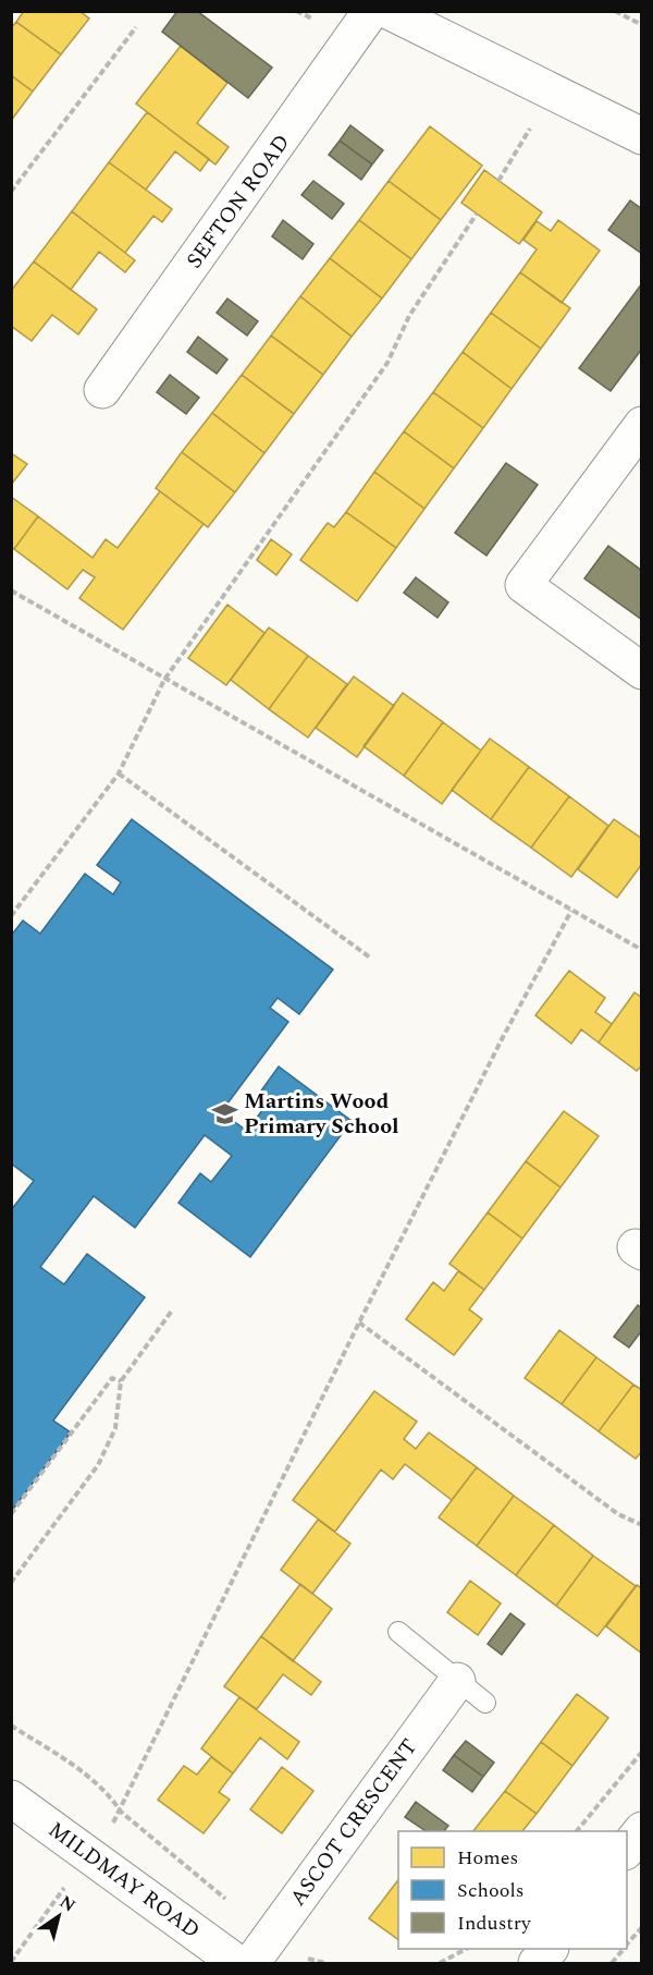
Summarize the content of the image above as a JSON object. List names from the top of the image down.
{
  "streets": {
    "street": ["SEFTON ROAD", "ASCOT CRESCENT", "MILDMAY ROAD"]
  },
  "places": {
    "school or university": ["Martins Wood Primary School"]
  },
  "legend": ["Homes", "Schools", "Industry"],
  "north": "top right"
}
